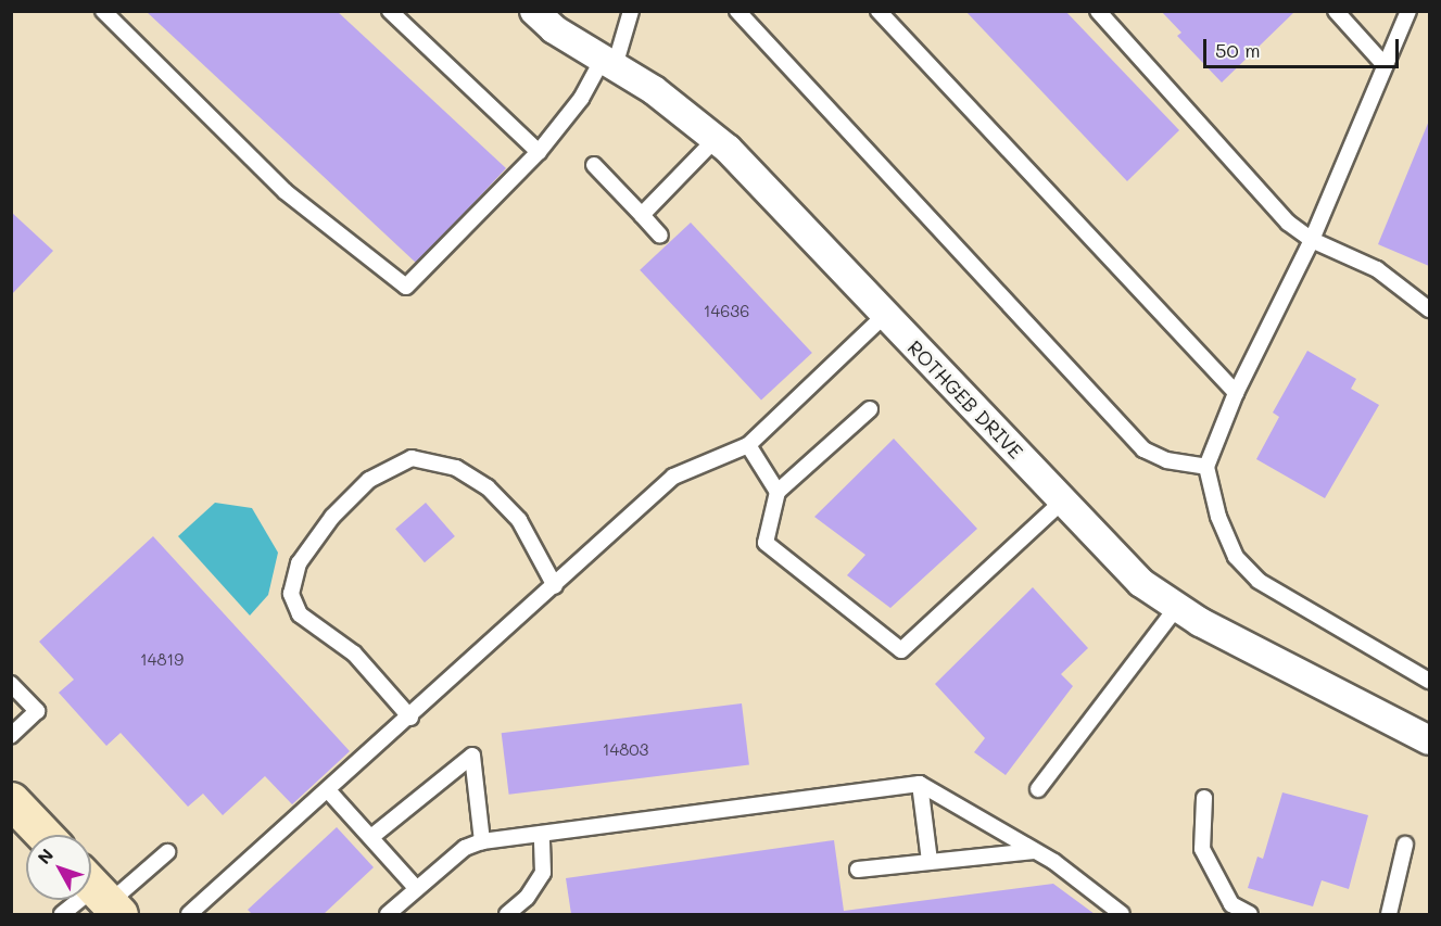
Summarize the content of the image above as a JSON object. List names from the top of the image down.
{
  "streets": {
    "street": ["ROTHGEB DRIVE"]
  },
  "house_numbers": ["14636", "14819", "14803"],
  "scale_bar": "50 m",
  "north": "top left"
}
